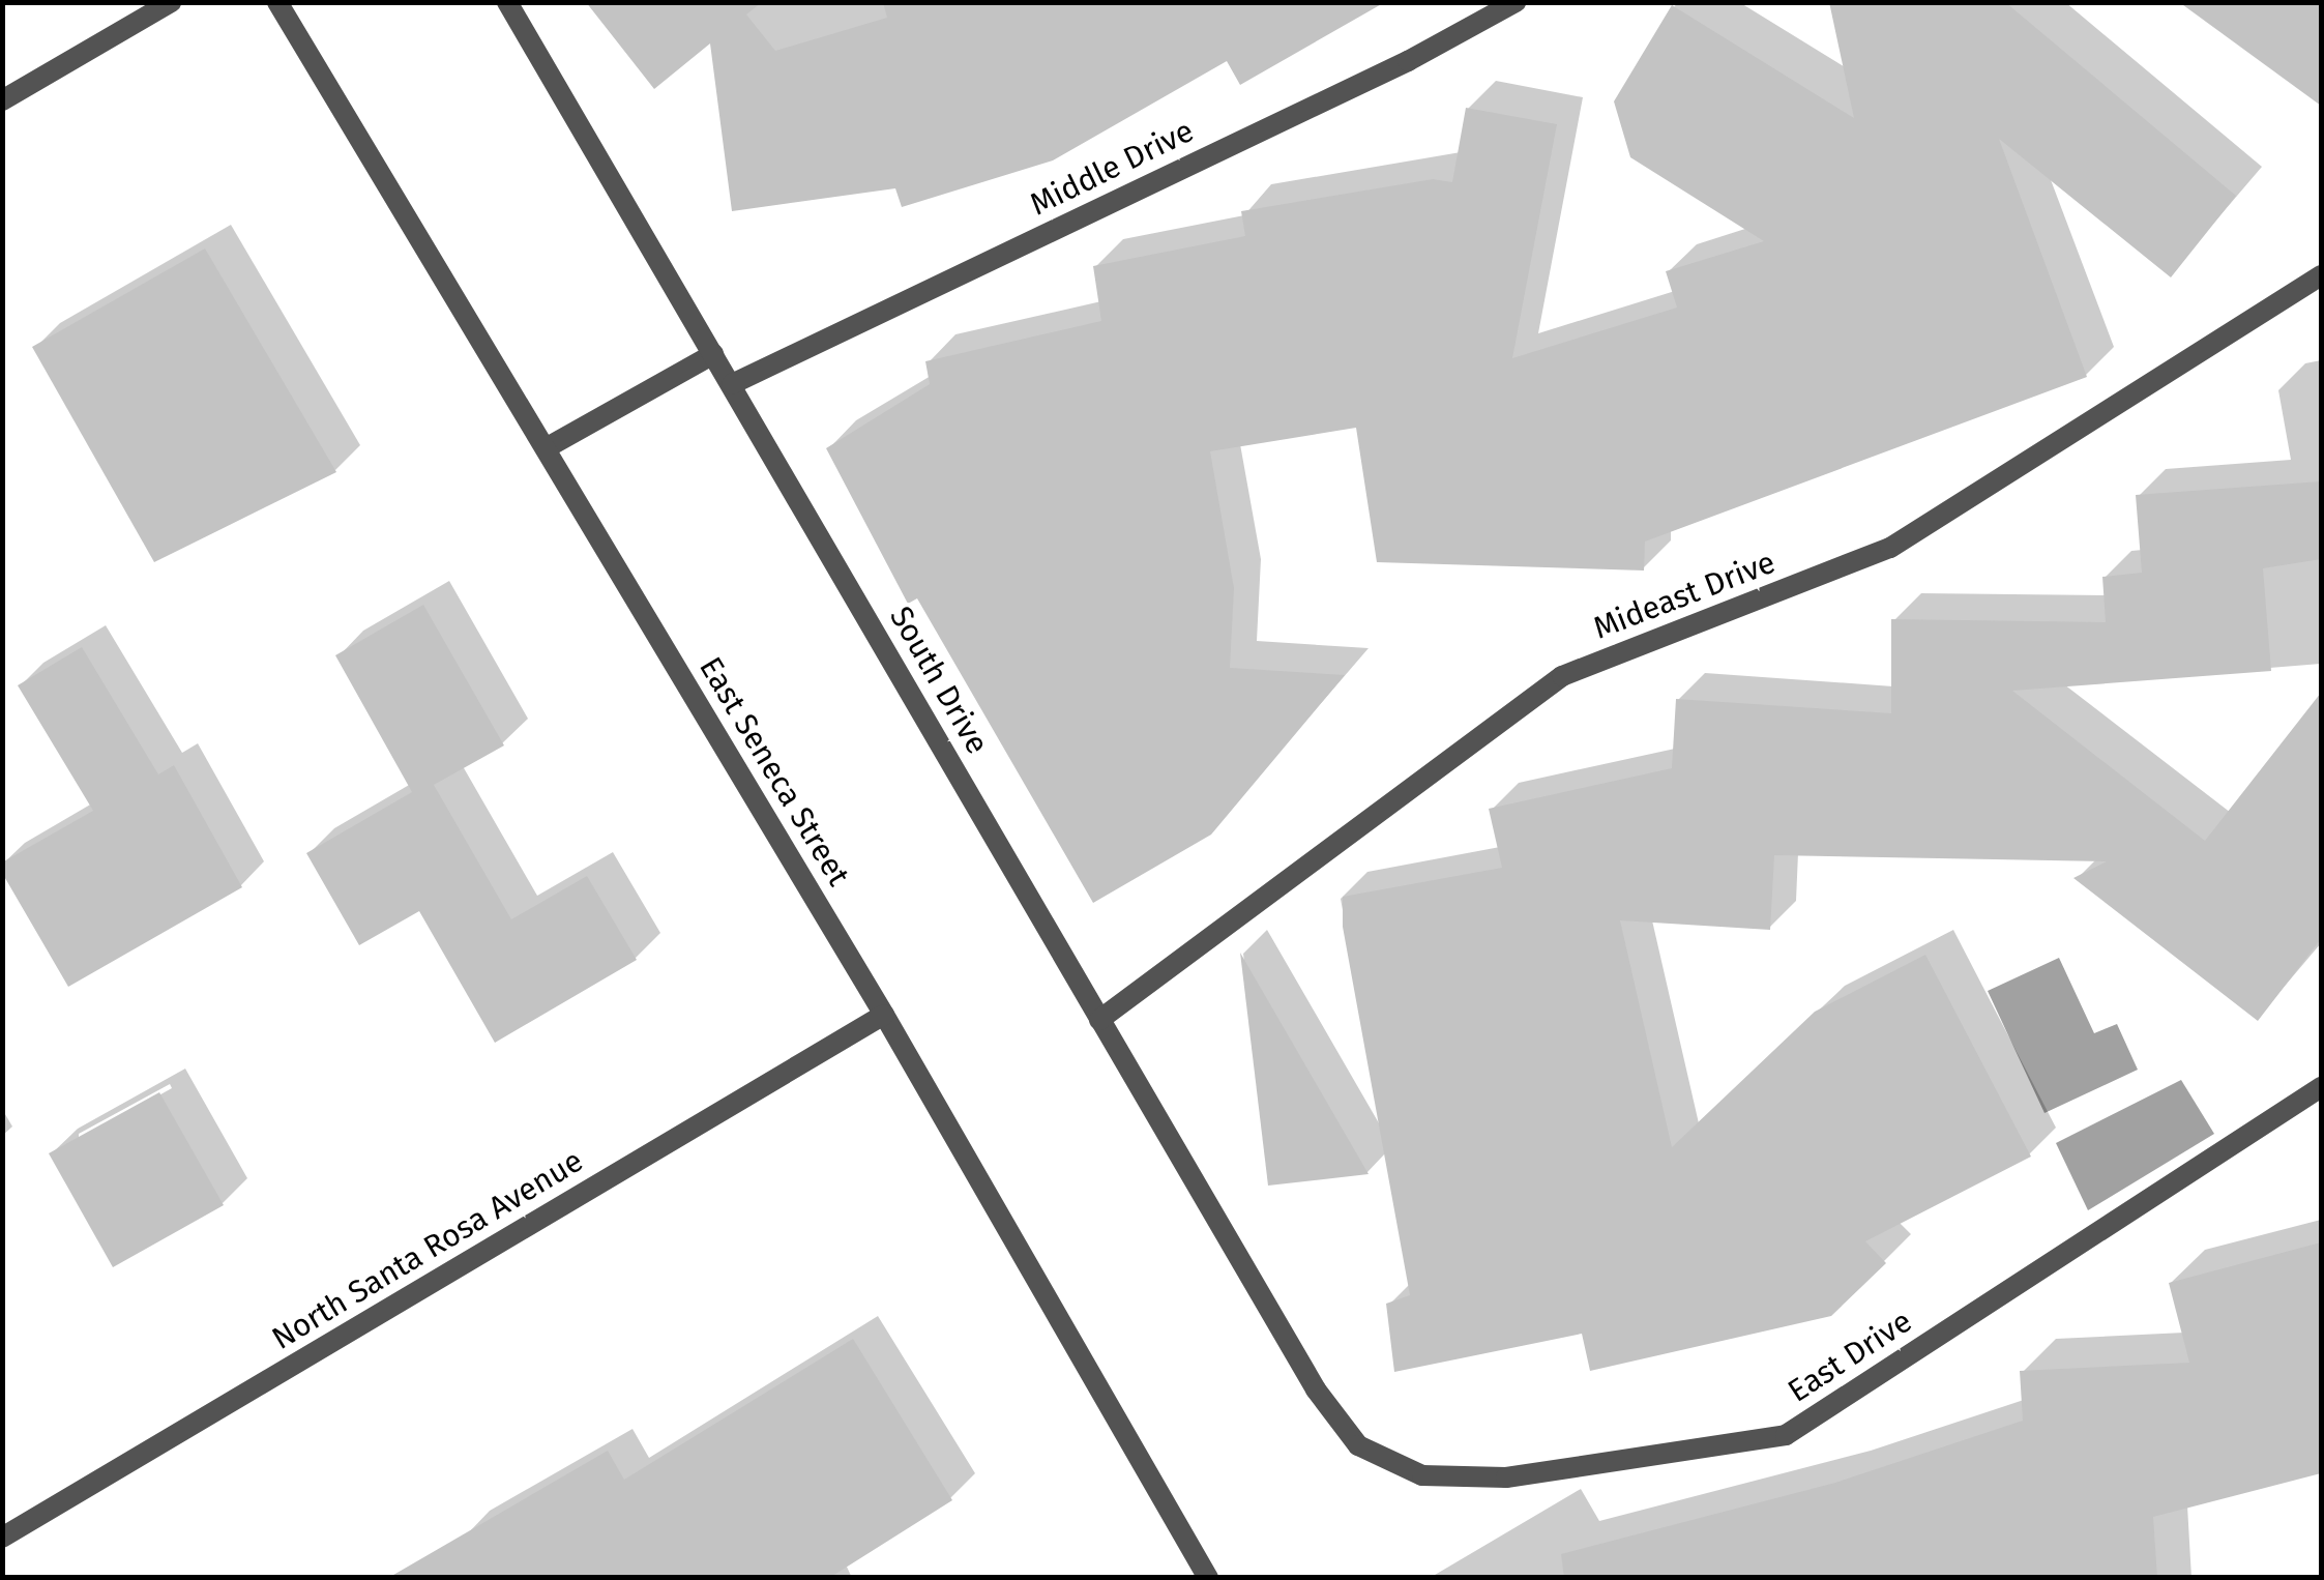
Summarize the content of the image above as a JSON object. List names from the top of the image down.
{
  "streets": {
    "street": [
      "Middle Drive",
      "Mideast Drive",
      "South Drive",
      "East Seneca Street",
      "North Santa Rosa Avenue",
      "East Drive"
    ]
  },
  "crossings": [
    ["Middle Drive", "South Drive"],
    ["Mideast Drive", "South Drive"],
    ["South Drive", "East Drive"],
    ["East Seneca Street", "North Santa Rosa Avenue"]
  ]
}
